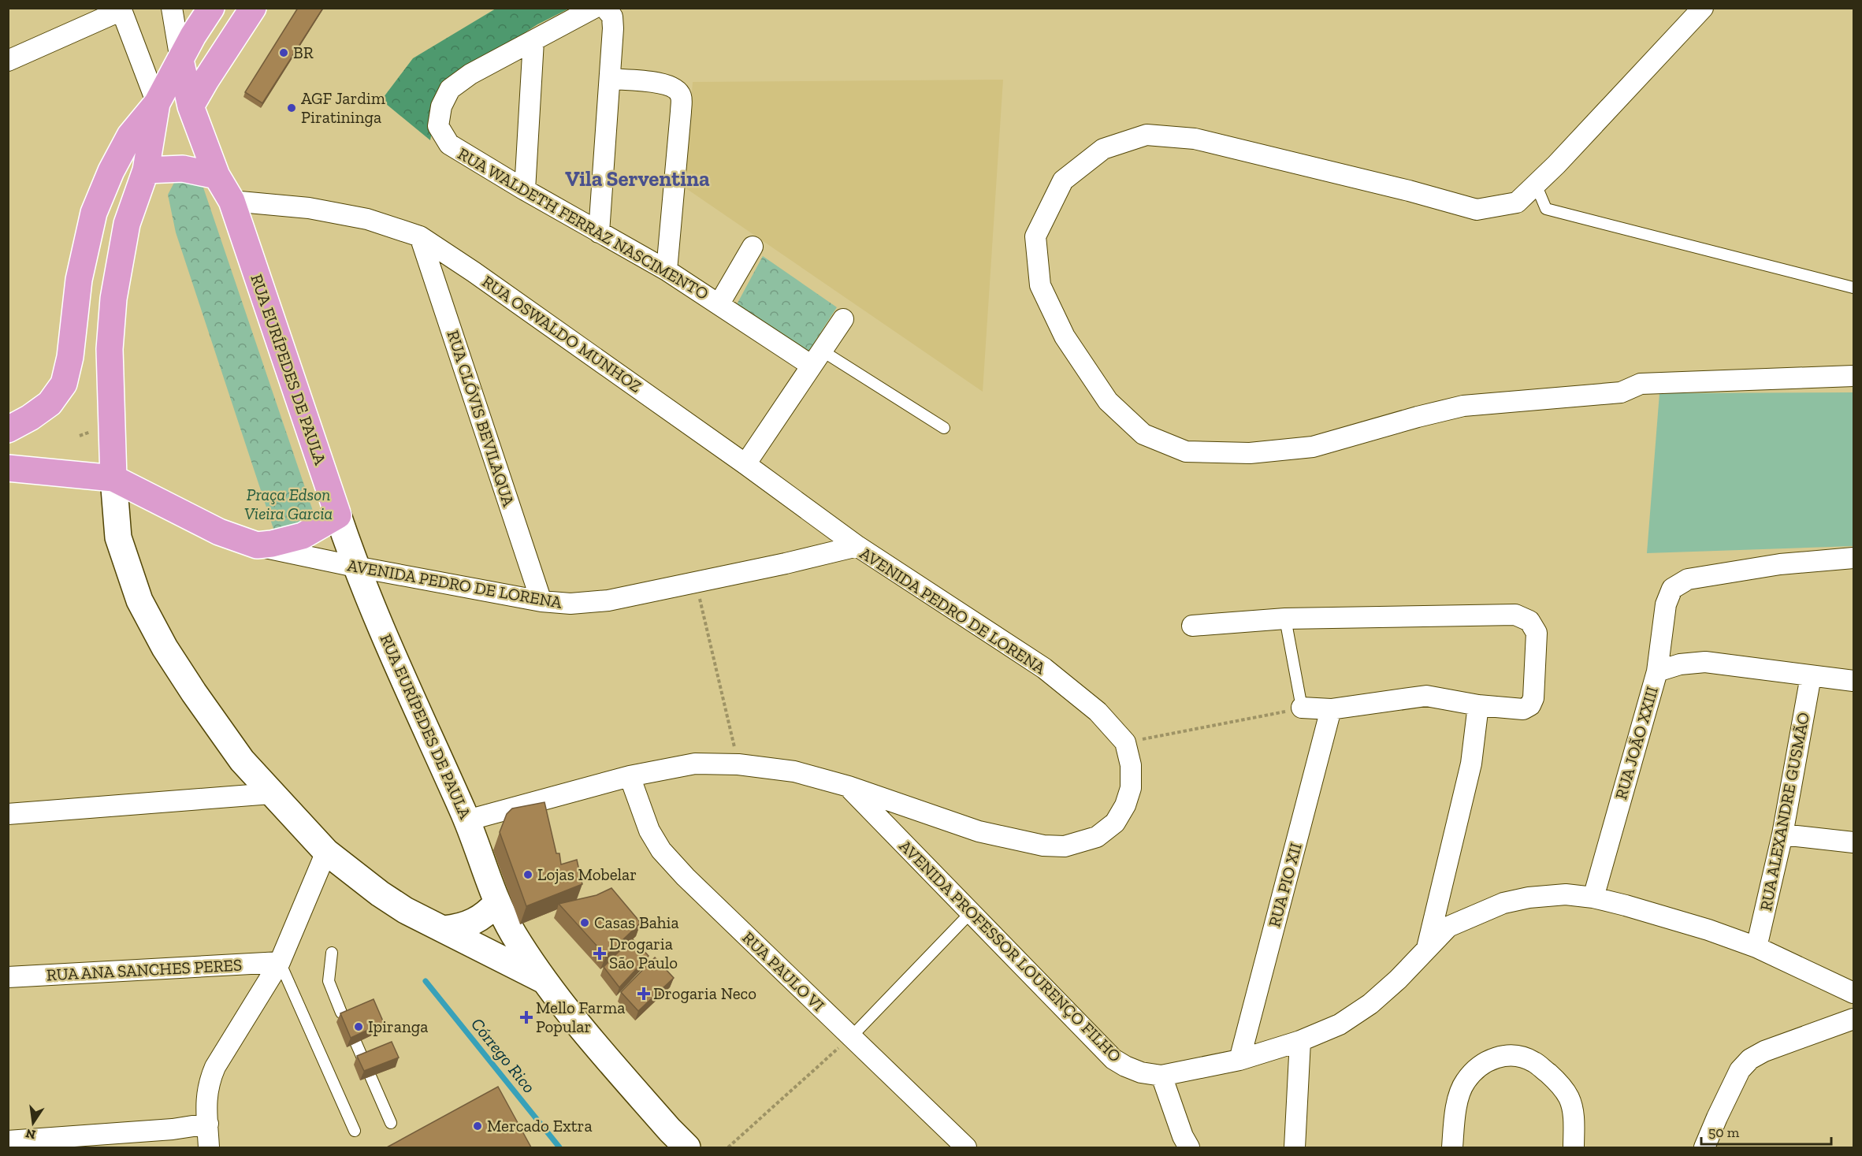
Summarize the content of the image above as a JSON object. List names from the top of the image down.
{
  "streets": {
    "main road": ["RUA EURÍPEDES DE PAULA", "AVENIDA PEDRO DE LORENA"],
    "street": [
      "RUA WALDETH FERRAZ NASCIMENTO",
      "RUA OSWALDO MUNHOZ",
      "RUA CLÓVIS BEVILAQUA",
      "RUA JOÃO XXIII",
      "RUA ALEXANDRE GUSMÃO",
      "RUA PIO XII",
      "AVENIDA PROFESSOR LOURENÇO FILHO",
      "RUA ANA SANCHES PERES",
      "RUA PAULO VI"
    ]
  },
  "crossings": [
    ["RUA OSWALDO MUNHOZ", "RUA EURÍPEDES DE PAULA"],
    ["RUA OSWALDO MUNHOZ", "RUA CLÓVIS BEVILAQUA"],
    ["RUA OSWALDO MUNHOZ", "AVENIDA PEDRO DE LORENA"],
    ["RUA EURÍPEDES DE PAULA", "AVENIDA PEDRO DE LORENA"],
    ["RUA CLÓVIS BEVILAQUA", "AVENIDA PEDRO DE LORENA"],
    ["AVENIDA PEDRO DE LORENA", "AVENIDA PROFESSOR LOURENÇO FILHO"],
    ["RUA JOÃO XXIII", "RUA ALEXANDRE GUSMÃO"],
    ["RUA JOÃO XXIII", "AVENIDA PROFESSOR LOURENÇO FILHO"],
    ["RUA ALEXANDRE GUSMÃO", "AVENIDA PROFESSOR LOURENÇO FILHO"],
    ["RUA PIO XII", "AVENIDA PROFESSOR LOURENÇO FILHO"]
  ],
  "districts": ["Vila Serventina"],
  "water": ["Córrego Rico"],
  "parks": ["Praça Edson Vieira Garcia"],
  "places": {
    "other": [
      "BR",
      "AGF Jardim Piratininga",
      "Lojas Mobelar",
      "Casas Bahia",
      "Ipiranga",
      "Mercado Extra"
    ],
    "health": ["Drogaria São Paulo", "Drogaria Neco", "Mello Farma Popular"]
  },
  "scale_bar": "50 m",
  "north": "bottom"
}
